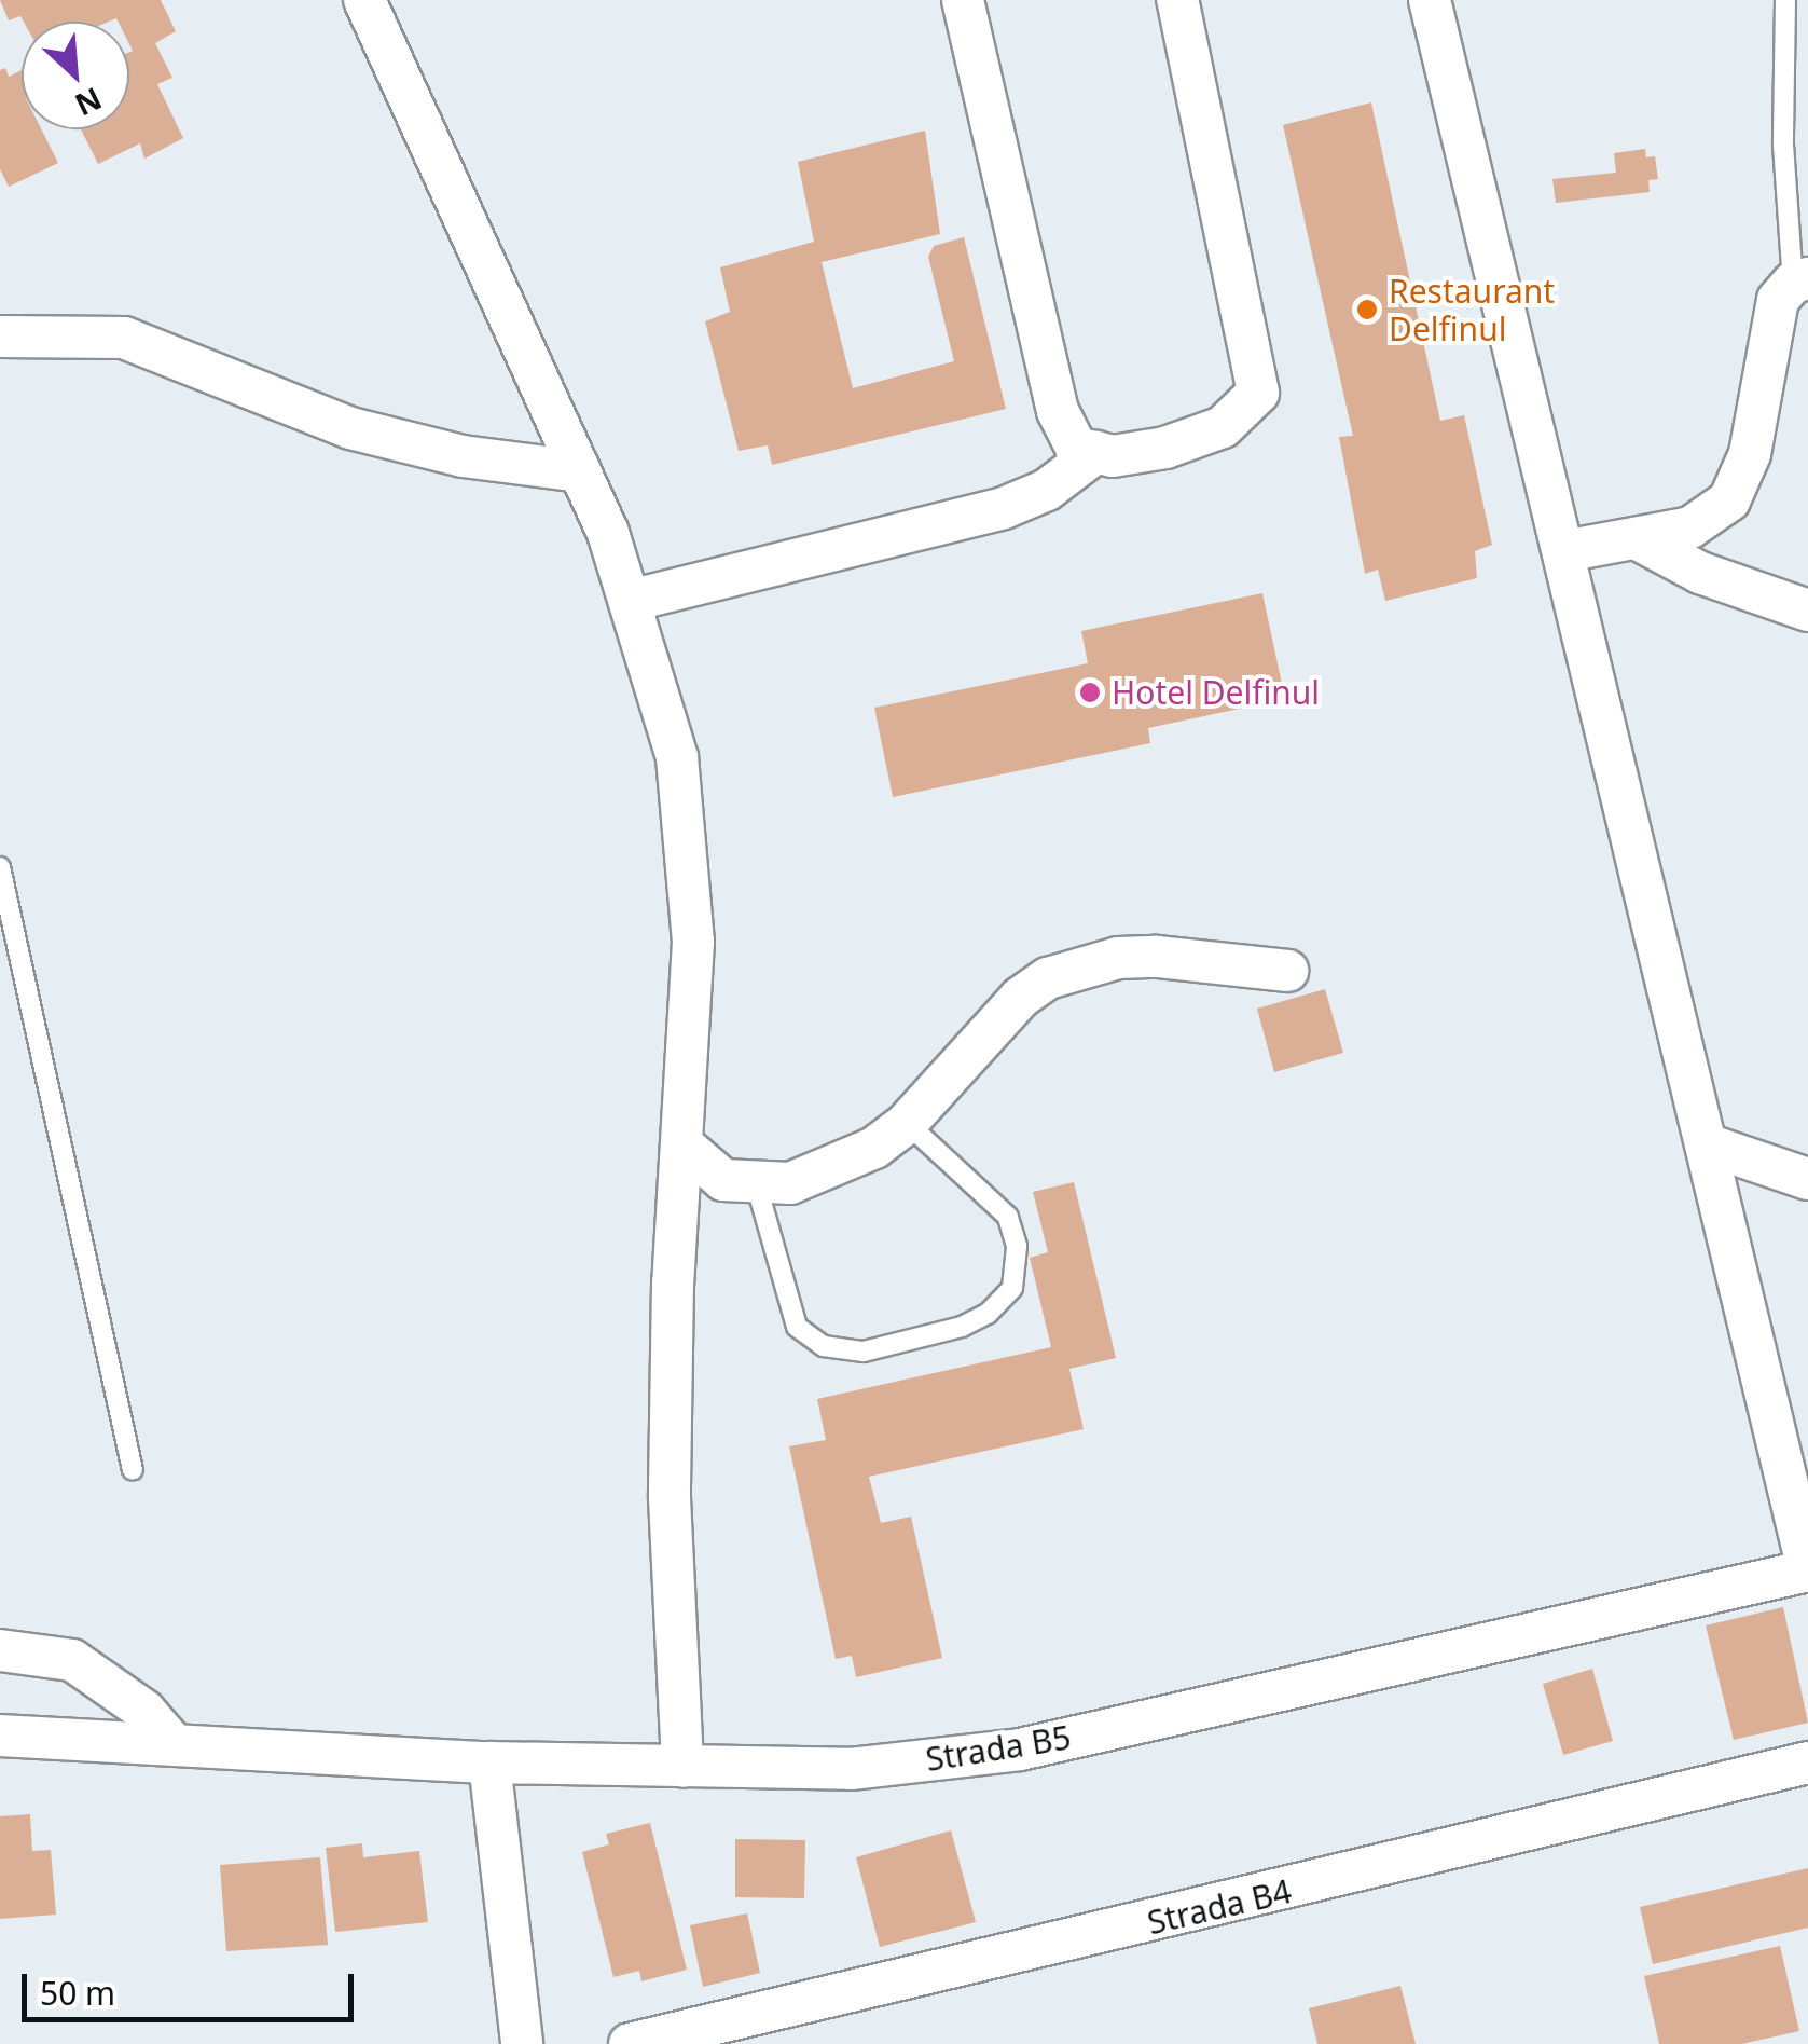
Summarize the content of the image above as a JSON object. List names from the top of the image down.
{
  "streets": {
    "street": ["Strada B5", "Strada B4"]
  },
  "places": ["Restaurant Delfinul", "Hotel Delfinul"],
  "scale_bar": "50 m",
  "north": "bottom right"
}
